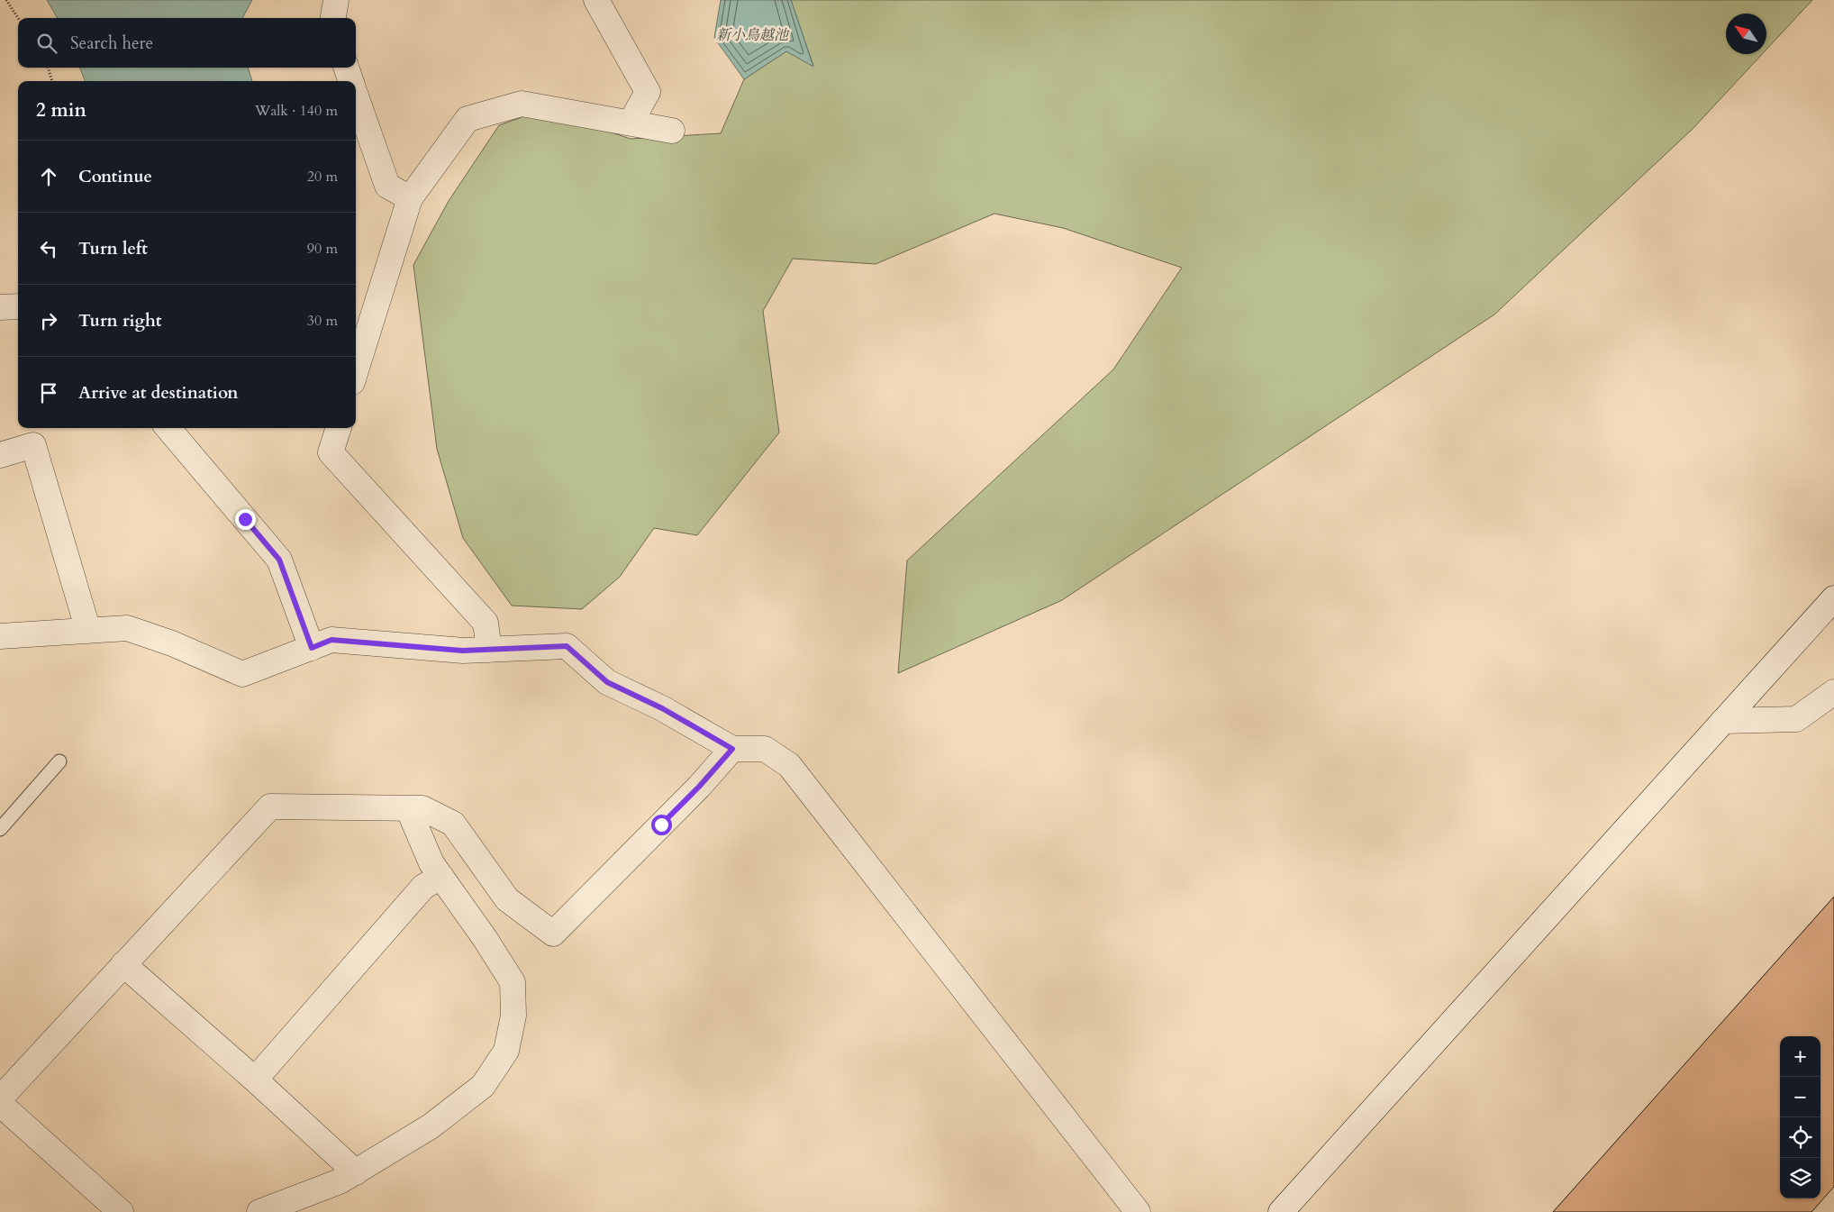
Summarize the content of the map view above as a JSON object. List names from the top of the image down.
{
  "water": ["新小鳥越池"],
  "north": "top left",
  "page": {
    "search": "Search here",
    "heading": ["2 min", "Walk · 140 m"],
    "list": [
      ["Continue", "20 m"],
      ["Turn left", "90 m"],
      ["Turn right", "30 m"],
      "Arrive at destination"
    ],
    "map_buttons": ["+", "−"]
  }
}
